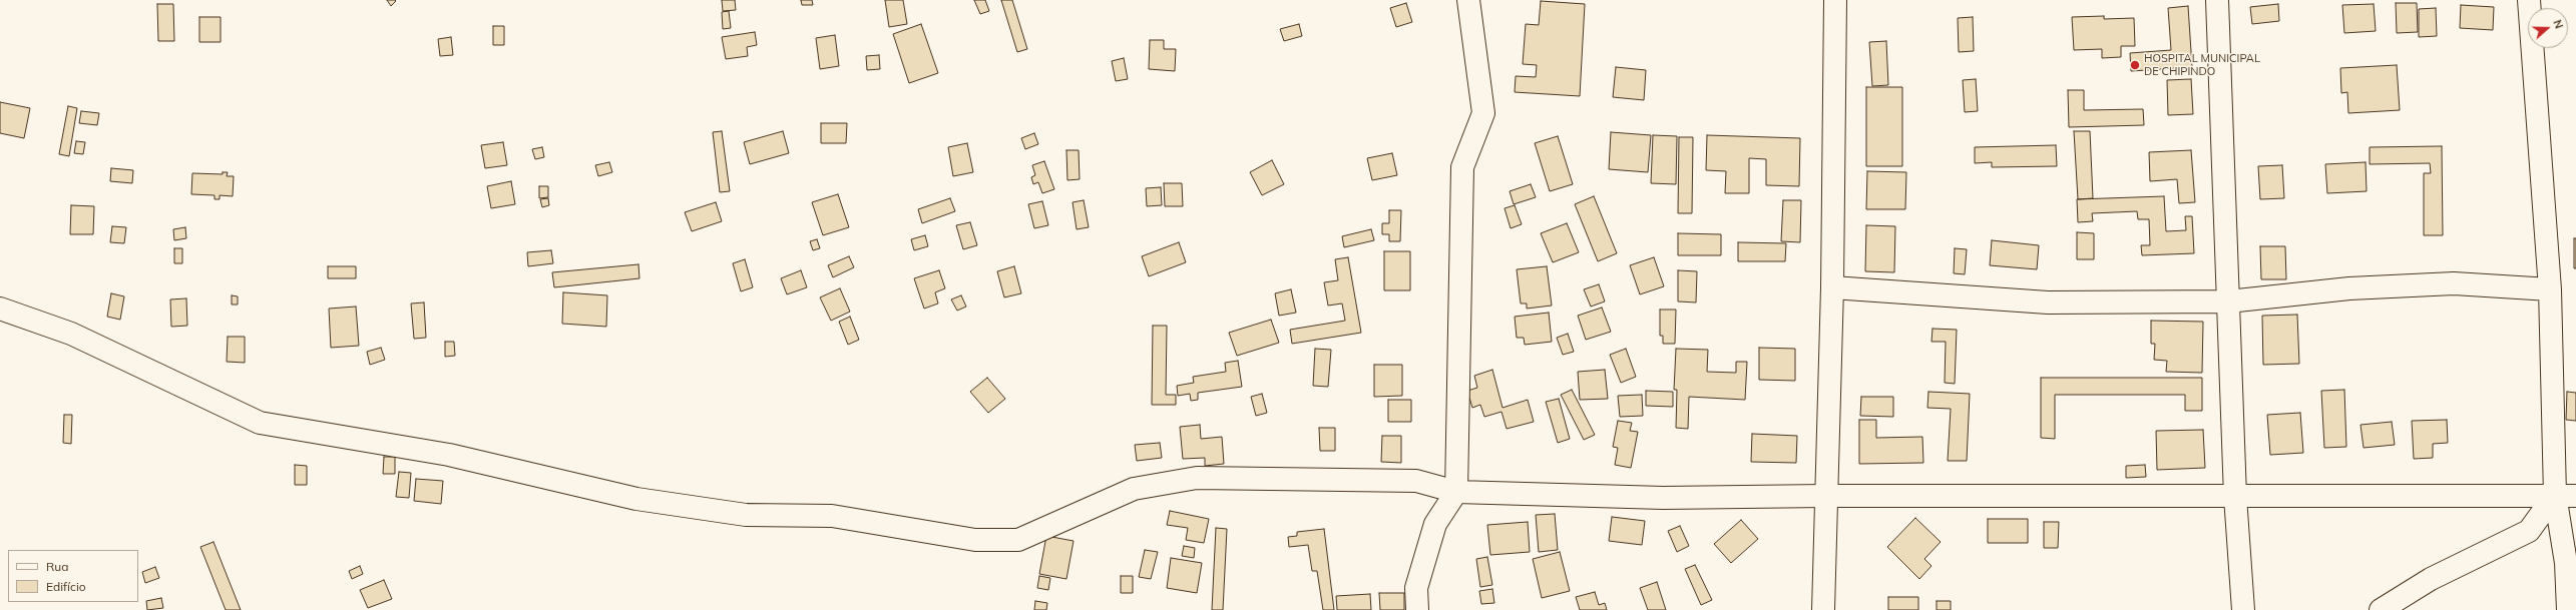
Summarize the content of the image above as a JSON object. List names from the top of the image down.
{
  "places": ["HOSPITAL MUNICIPAL DE CHIPINDO"],
  "legend": ["Rua", "Edifício"],
  "north": "right"
}
